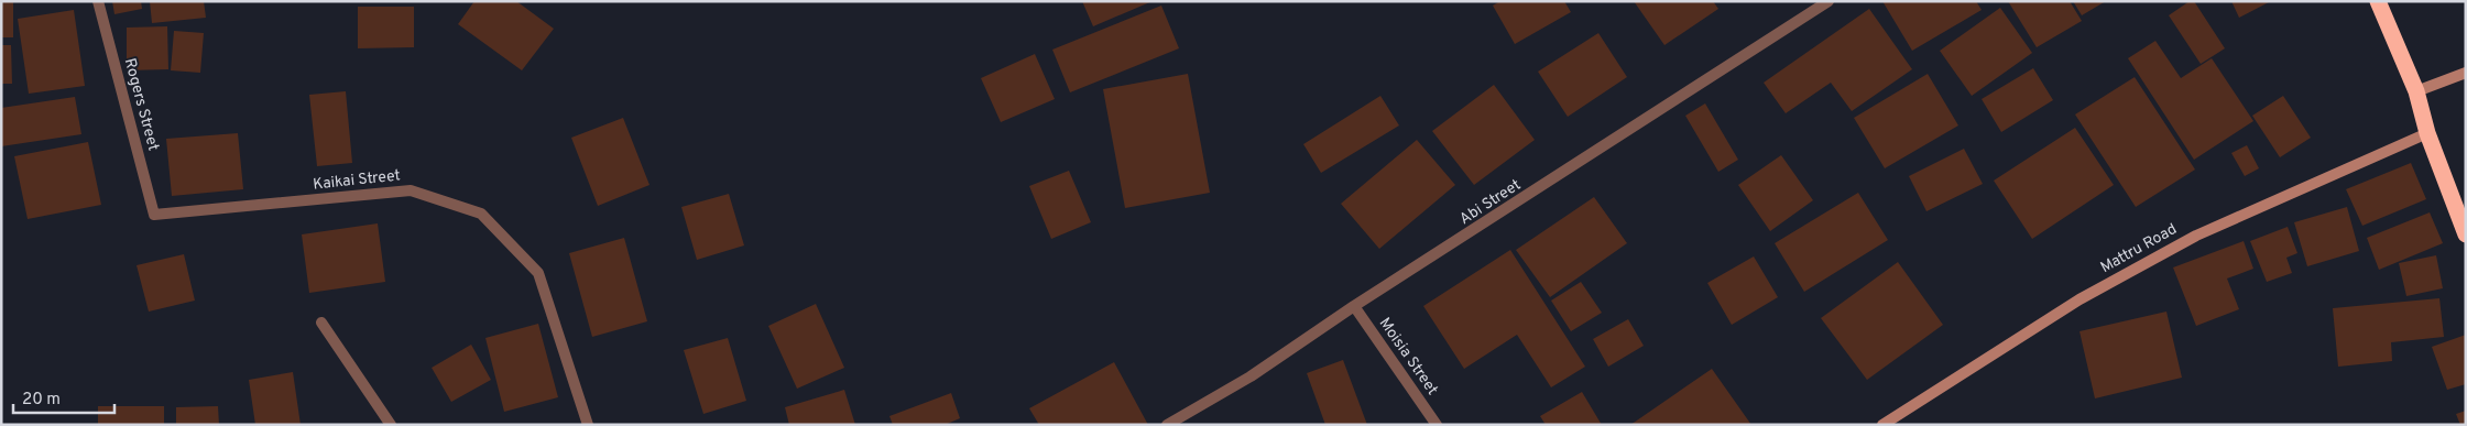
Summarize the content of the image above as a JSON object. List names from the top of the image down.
{
  "streets": {
    "main road": ["Mattru Road"],
    "street": [
      "Rogers Street",
      "Kaikai Street",
      "Abi Street",
      "Moisia Street"
    ]
  },
  "crossings": [
    ["Rogers Street", "Kaikai Street"],
    ["Abi Street", "Moisia Street"]
  ],
  "scale_bar": "20 m"
}
